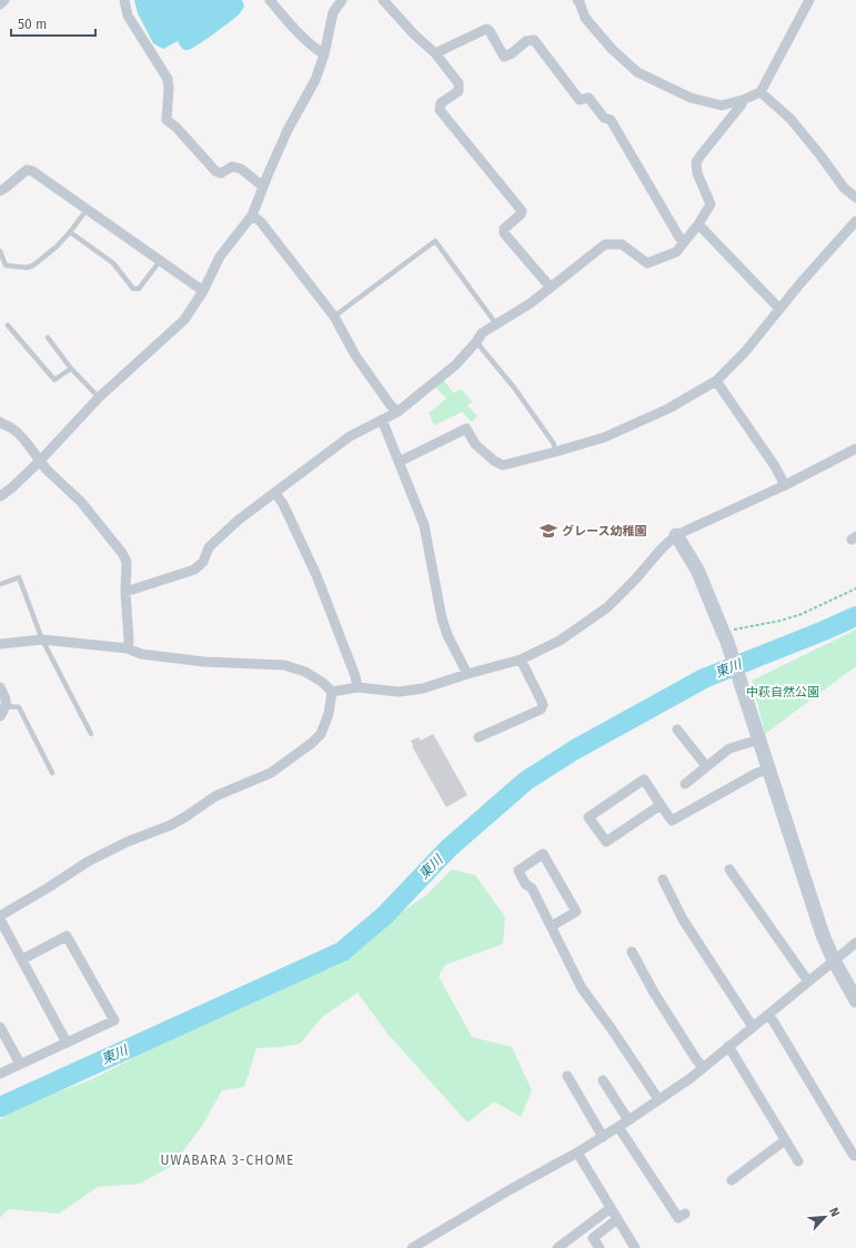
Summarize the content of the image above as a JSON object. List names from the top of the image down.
{
  "districts": ["UWABARA 3-CHOME"],
  "water": ["東川"],
  "parks": ["中萩自然公園"],
  "places": {
    "school or university": ["グレース幼稚園"]
  },
  "scale_bar": "50 m",
  "north": "top right"
}
